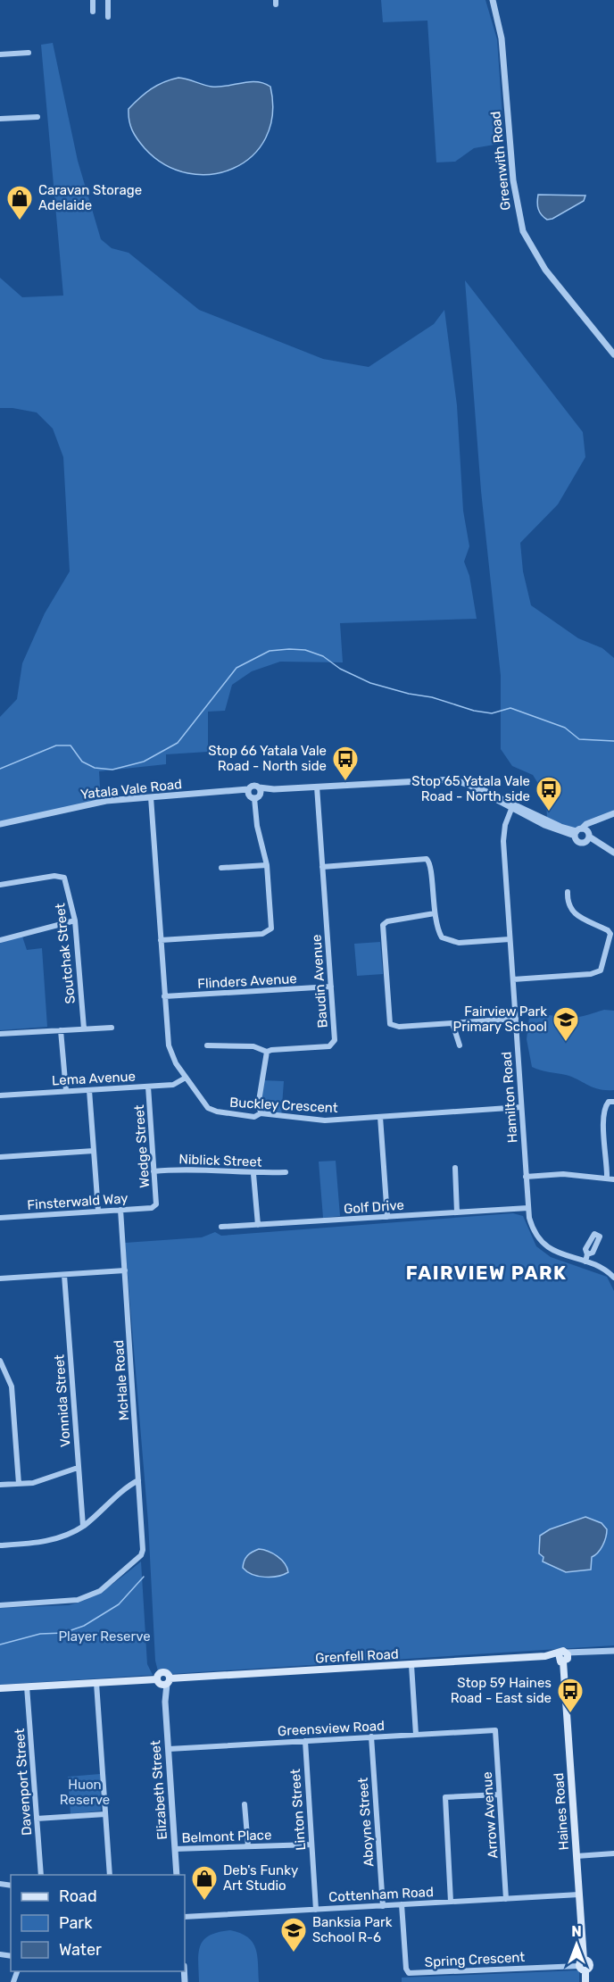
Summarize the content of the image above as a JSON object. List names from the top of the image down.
{
  "streets": {
    "main road": ["Grenfell Road", "Haines Road"],
    "street": [
      "Greenwith Road",
      "Yatala Vale Road",
      "Soutchak Street",
      "Flinders Avenue",
      "Baudin Avenue",
      "Lema Avenue",
      "Hamilton Road",
      "Buckley Crescent",
      "Wedge Street",
      "Niblick Street",
      "Finsterwald Way",
      "Golf Drive",
      "McHale Road",
      "Vonnida Street",
      "Greensview Road",
      "Davenport Street",
      "Elizabeth Street",
      "Linton Street",
      "Arrow Avenue",
      "Aboyne Street",
      "Belmont Place",
      "Cottenham Road",
      "Spring Crescent"
    ]
  },
  "crossings": [
    ["Yatala Vale Road", "Baudin Avenue"],
    ["Yatala Vale Road", "Hamilton Road"],
    ["Yatala Vale Road", "Buckley Crescent"],
    ["Flinders Avenue", "Baudin Avenue"],
    ["Flinders Avenue", "Buckley Crescent"],
    ["Lema Avenue", "Buckley Crescent"],
    ["Lema Avenue", "Wedge Street"],
    ["Hamilton Road", "Buckley Crescent"],
    ["Hamilton Road", "Golf Drive"],
    ["Wedge Street", "Niblick Street"],
    ["Wedge Street", "Finsterwald Way"],
    ["Finsterwald Way", "McHale Road"],
    ["Grenfell Road", "Davenport Street"],
    ["Grenfell Road", "Elizabeth Street"],
    ["Grenfell Road", "Haines Road"],
    ["Greensview Road", "Elizabeth Street"],
    ["Greensview Road", "Linton Street"],
    ["Greensview Road", "Arrow Avenue"],
    ["Greensview Road", "Aboyne Street"],
    ["Elizabeth Street", "Belmont Place"],
    ["Linton Street", "Belmont Place"],
    ["Linton Street", "Cottenham Road"],
    ["Haines Road", "Cottenham Road"],
    ["Haines Road", "Spring Crescent"],
    ["Arrow Avenue", "Cottenham Road"],
    ["Aboyne Street", "Cottenham Road"],
    ["Cottenham Road", "Spring Crescent"]
  ],
  "districts": ["FAIRVIEW PARK"],
  "parks": ["Player Reserve", "Huon Reserve"],
  "places": {
    "shop": ["Caravan Storage Adelaide", "Deb's Funky Art Studio"],
    "bus stop": ["Stop 66 Yatala Vale Road - North side", "Stop 65 Yatala Vale Road - North side", "Stop 59 Haines Road - East side"],
    "school or university": ["Fairview Park Primary School", "Banksia Park School R-6"]
  },
  "legend": ["Road", "Park", "Water"],
  "north": "top"
}
